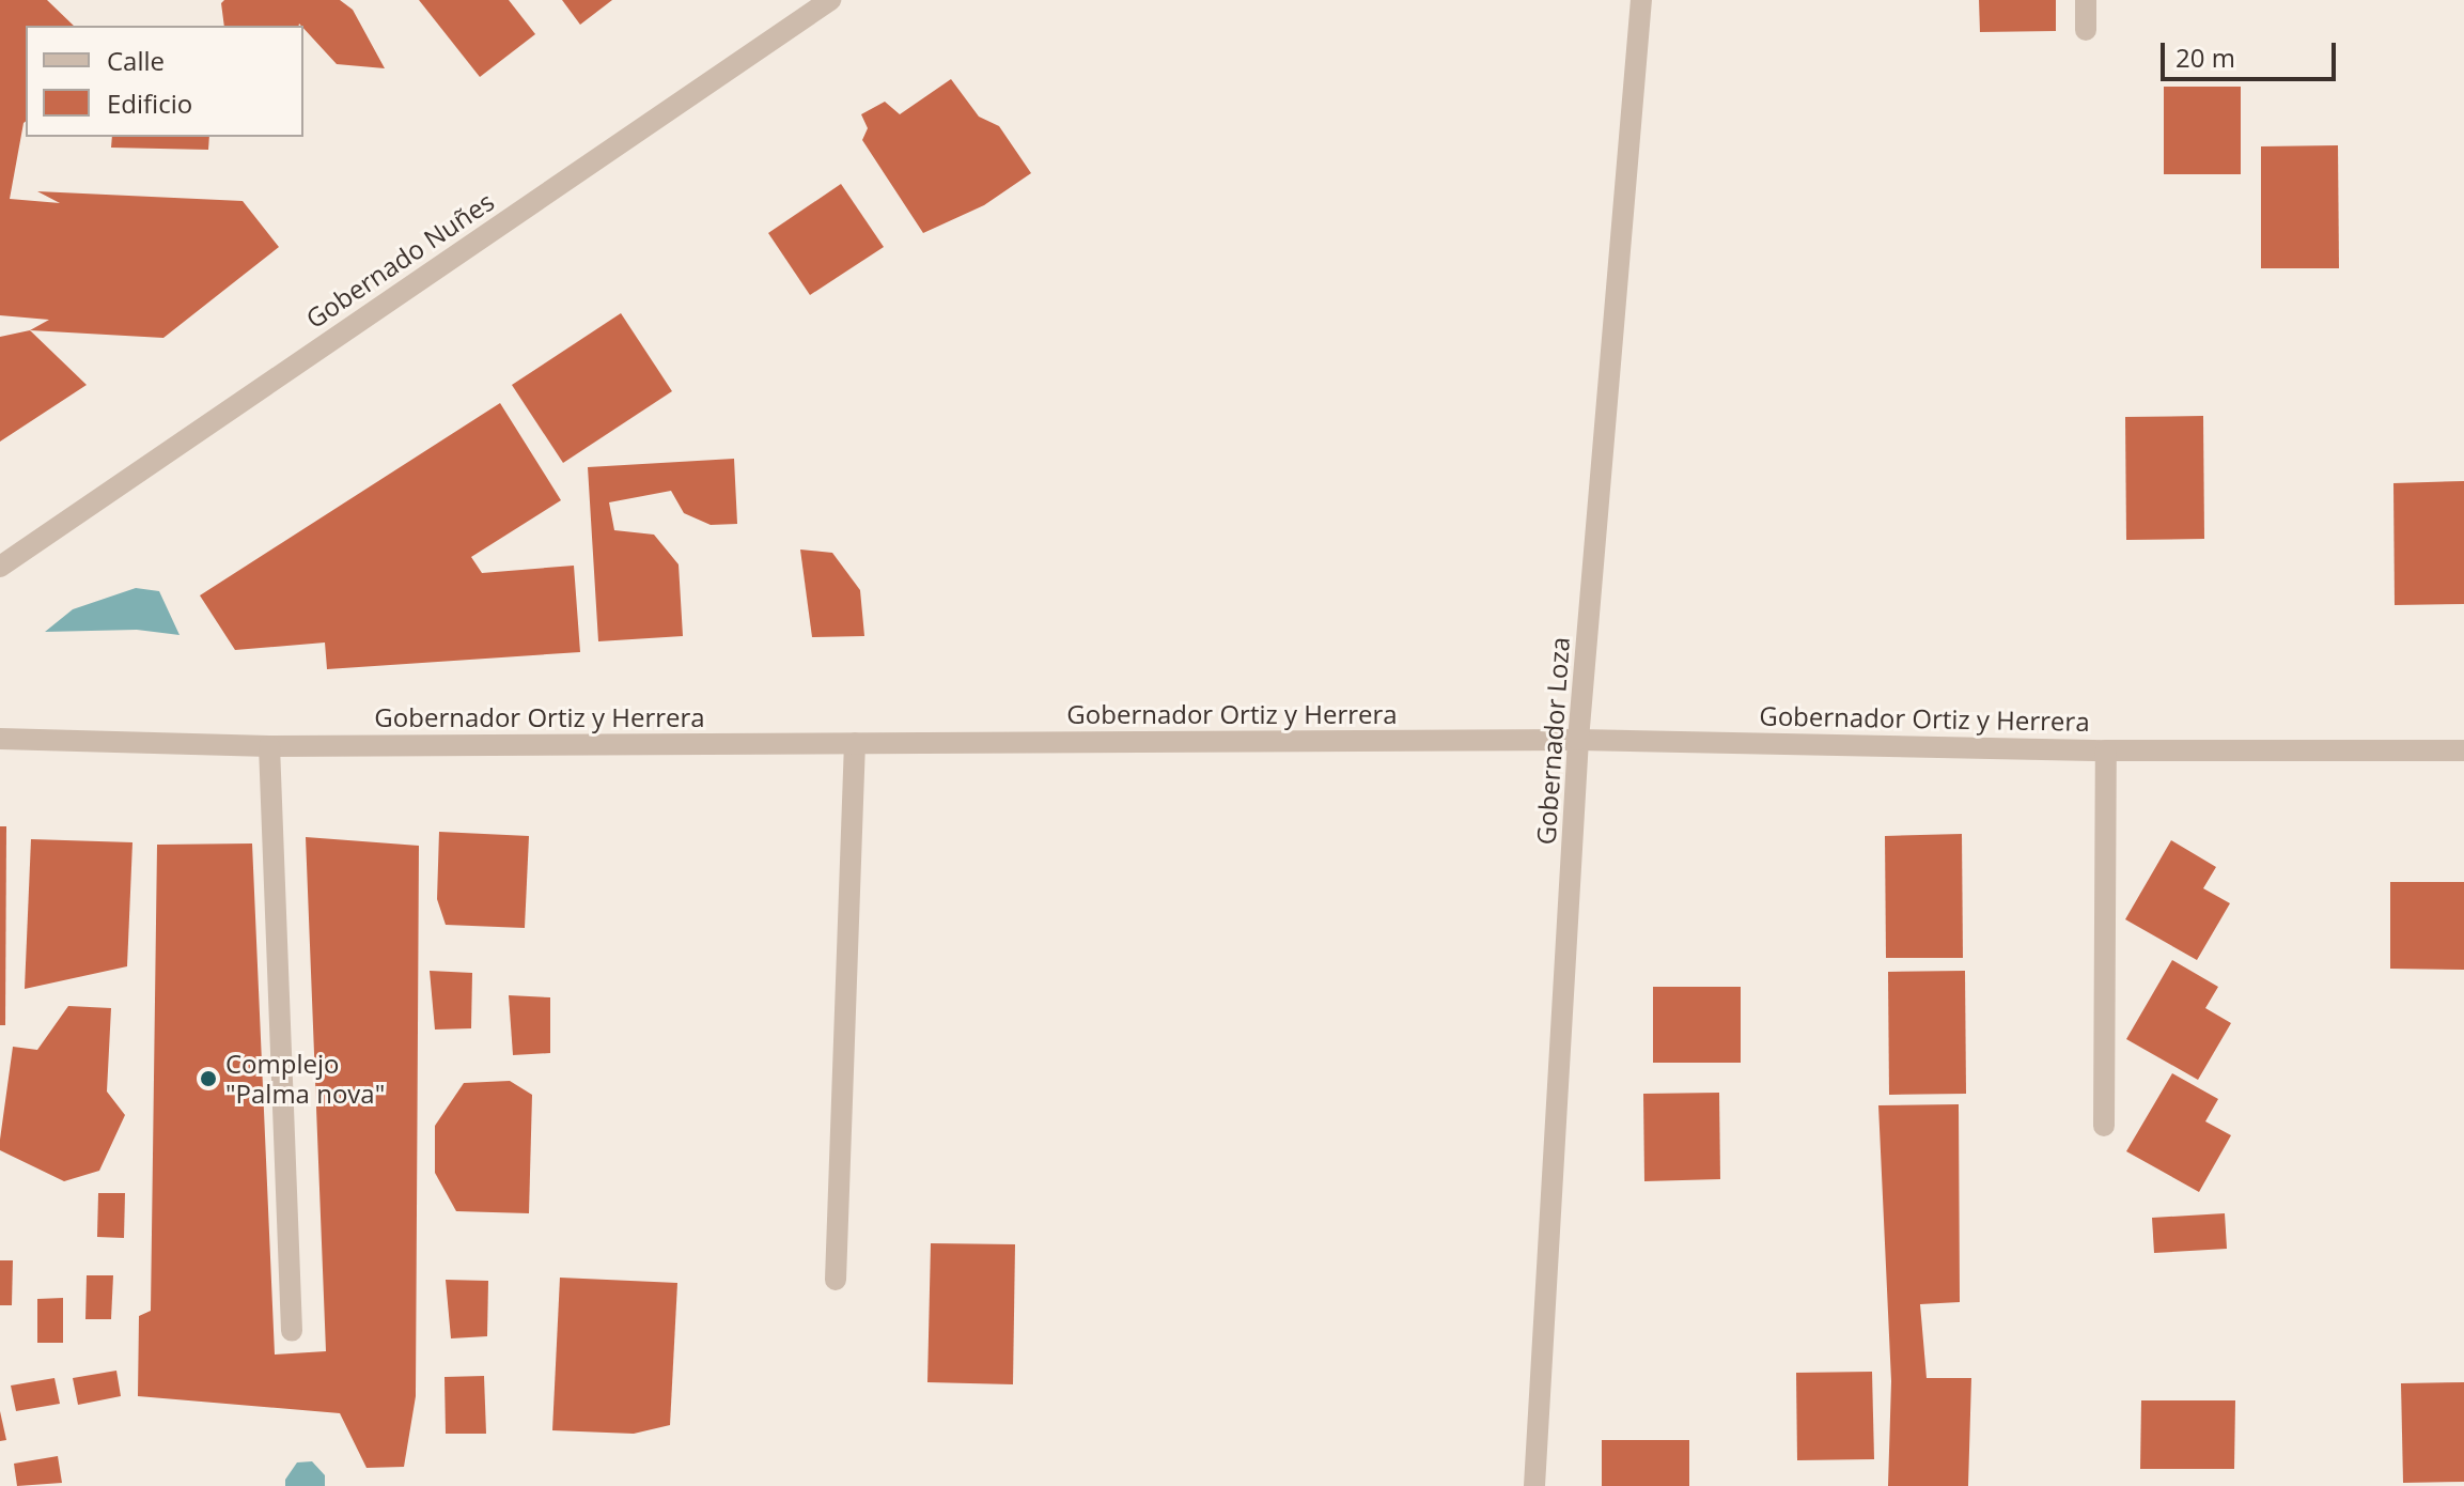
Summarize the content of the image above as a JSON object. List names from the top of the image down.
{
  "streets": {
    "street": ["Gobernado Nuñes", "Gobernador Ortiz y Herrera", "Gobernador Loza"]
  },
  "crossings": [
    ["Gobernador Ortiz y Herrera", "Gobernador Loza"]
  ],
  "places": ["Complejo \"Palma nova\""],
  "legend": ["Calle", "Edificio"],
  "scale_bar": "20 m"
}
